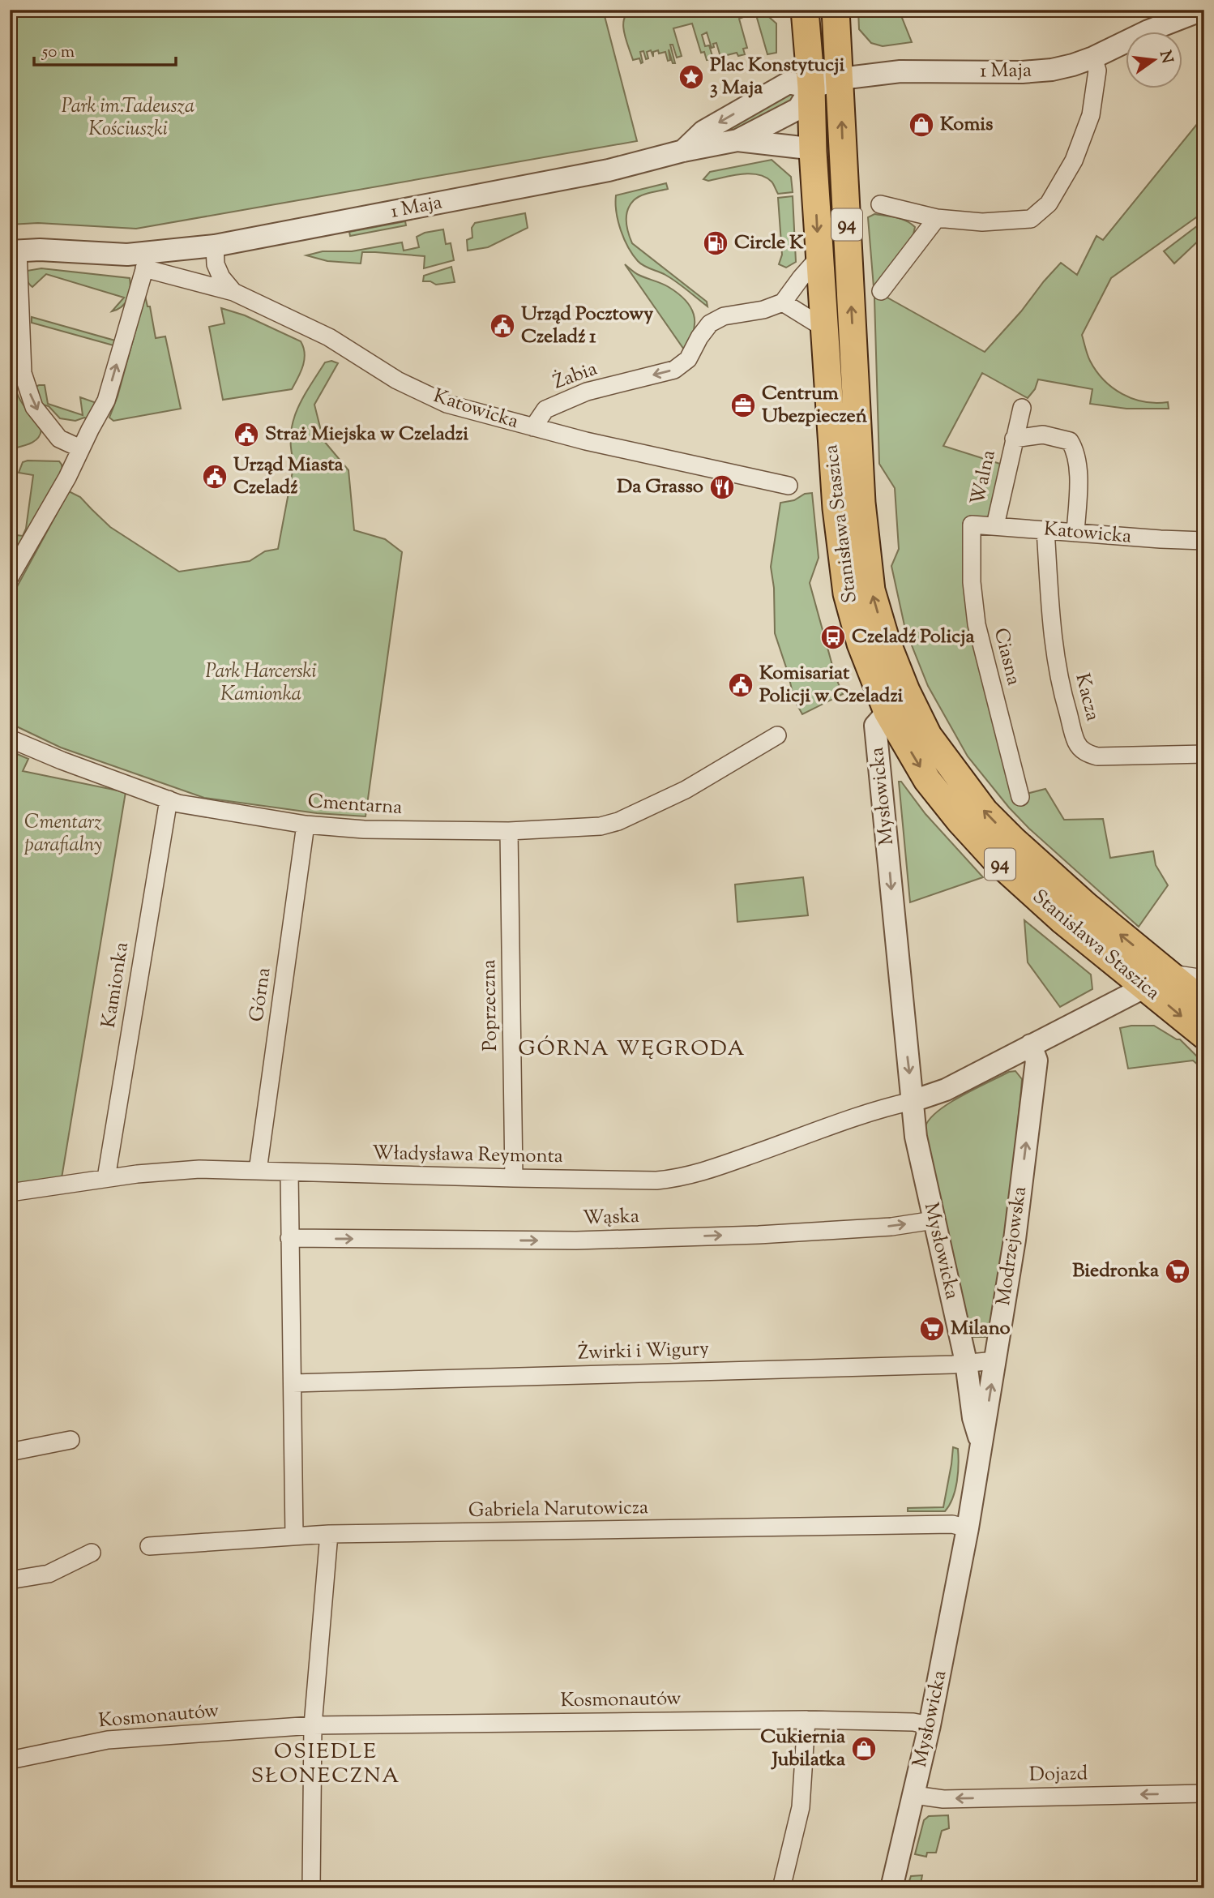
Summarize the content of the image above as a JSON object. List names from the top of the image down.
{
  "streets": {
    "main road": ["94", "Stanisława Staszica"],
    "street": [
      "1 Maja",
      "Żabia",
      "Katowicka",
      "Walna",
      "Ciasna",
      "Kacza",
      "Mysłowicka",
      "Cmentarna",
      "Kamionka",
      "Górna",
      "Poprzeczna",
      "Władysława Reymonta",
      "Wąska",
      "Modrzejowska",
      "Żwirki i Wigury",
      "Gabriela Narutowicza",
      "Kosmonautów",
      "Dojazd"
    ]
  },
  "crossings": [
    ["1 Maja", "Katowicka"],
    ["1 Maja", "Stanisława Staszica"],
    ["Żabia", "Katowicka"],
    ["Katowicka", "Walna"],
    ["Katowicka", "Ciasna"],
    ["Katowicka", "Kacza"],
    ["Stanisława Staszica", "Mysłowicka"],
    ["Mysłowicka", "Władysława Reymonta"],
    ["Mysłowicka", "Wąska"],
    ["Mysłowicka", "Modrzejowska"],
    ["Mysłowicka", "Żwirki i Wigury"],
    ["Mysłowicka", "Gabriela Narutowicza"],
    ["Mysłowicka", "Kosmonautów"],
    ["Mysłowicka", "Dojazd"],
    ["Cmentarna", "Kamionka"],
    ["Cmentarna", "Górna"],
    ["Cmentarna", "Poprzeczna"],
    ["Kamionka", "Władysława Reymonta"],
    ["Górna", "Władysława Reymonta"],
    ["Poprzeczna", "Władysława Reymonta"],
    ["Modrzejowska", "Żwirki i Wigury"]
  ],
  "one_way": [
    "Żabia",
    "Wąska",
    "Modrzejowska",
    "Dojazd"
  ],
  "districts": ["GÓRNA WĘGRODA", "OSIEDLE SŁONECZNA"],
  "parks": ["Park im.Tadeusza Kościuszki", "Park Harcerski Kamionka", "Cmentarz parafialny"],
  "places": {
    "place": ["Plac Konstytucji 3 Maja"],
    "shop": ["Komis", "Cukiernia Jubilatka"],
    "fuel station": ["Circle K"],
    "public building": [
      "Urząd Pocztowy Czeladź 1",
      "Straż Miejska w Czeladzi",
      "Urząd Miasta Czeladź",
      "Komisariat Policji w Czeladzi"
    ],
    "office": ["Centrum Ubezpieczeń"],
    "restaurant": ["Da Grasso"],
    "bus stop": ["Czeladź Policja"],
    "supermarket": ["Biedronka", "Milano"]
  },
  "scale_bar": "50 m",
  "north": "right"
}
